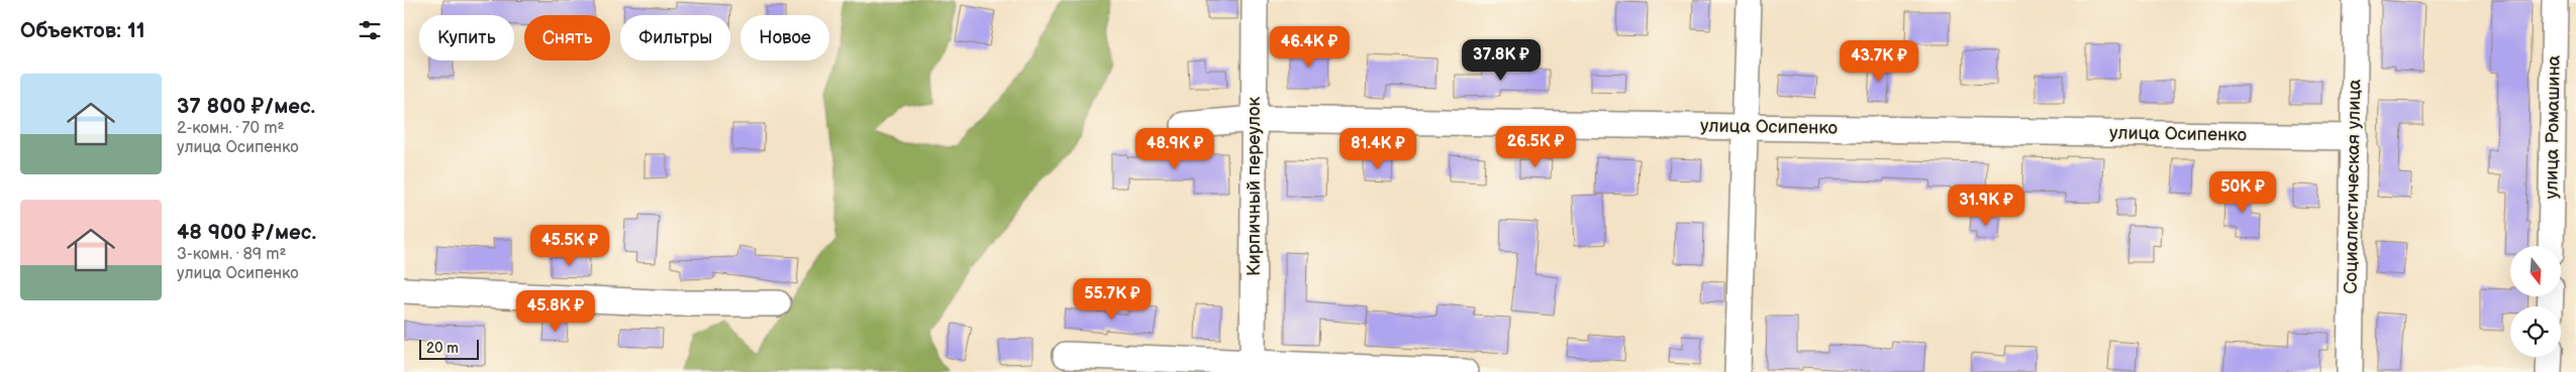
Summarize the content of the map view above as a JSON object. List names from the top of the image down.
{
  "streets": {
    "street": [
      "улица Осипенко",
      "улица Ромашина",
      "Кирпичный переулок",
      "Социалистическая улица"
    ]
  },
  "crossings": [
    ["улица Осипенко", "Кирпичный переулок"],
    ["улица Осипенко", "Социалистическая улица"]
  ],
  "scale_bar": "20 m",
  "north": "bottom",
  "page": {
    "heading": "Объектов: 11",
    "chip": [
      "Купить",
      "Снять",
      "Фильтры",
      "Новое"
    ],
    "price": [
      "46.4K ₽",
      "37.8K ₽",
      "43.7K ₽",
      "26.5K ₽",
      "48.9K ₽",
      "81.4K ₽",
      "50K ₽",
      "31.9K ₽",
      "45.5K ₽",
      "55.7K ₽",
      "45.8K ₽"
    ],
    "list": [
      {
        "name": "37 800 ₽/мес.",
        "note": "2-комн. · 70 m² · улица Осипенко"
      },
      {
        "name": "48 900 ₽/мес.",
        "note": "3-комн. · 89 m² · улица Осипенко"
      }
    ],
    "scale": "20 m"
  }
}
